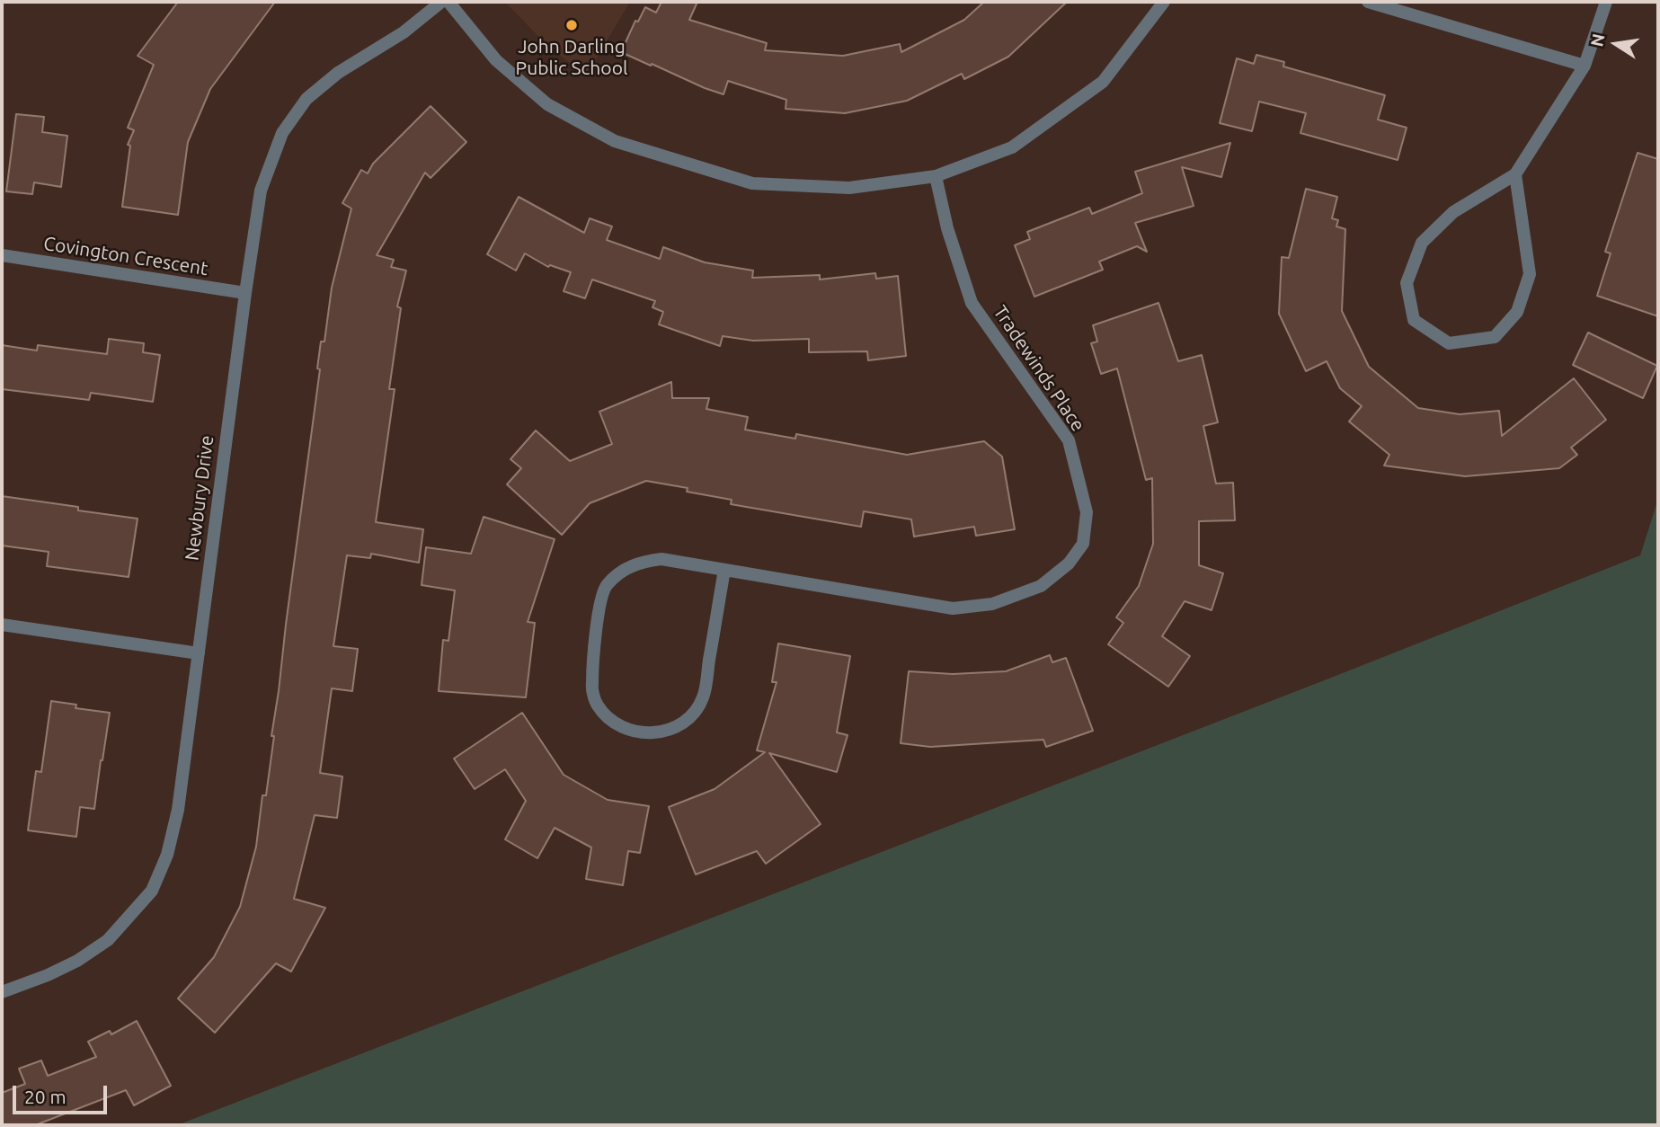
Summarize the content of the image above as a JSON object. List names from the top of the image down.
{
  "streets": {
    "street": ["Covington Crescent", "Tradewinds Place", "Newbury Drive"]
  },
  "crossings": [
    ["Covington Crescent", "Newbury Drive"]
  ],
  "places": ["John Darling Public School"],
  "scale_bar": "20 m",
  "north": "left"
}
